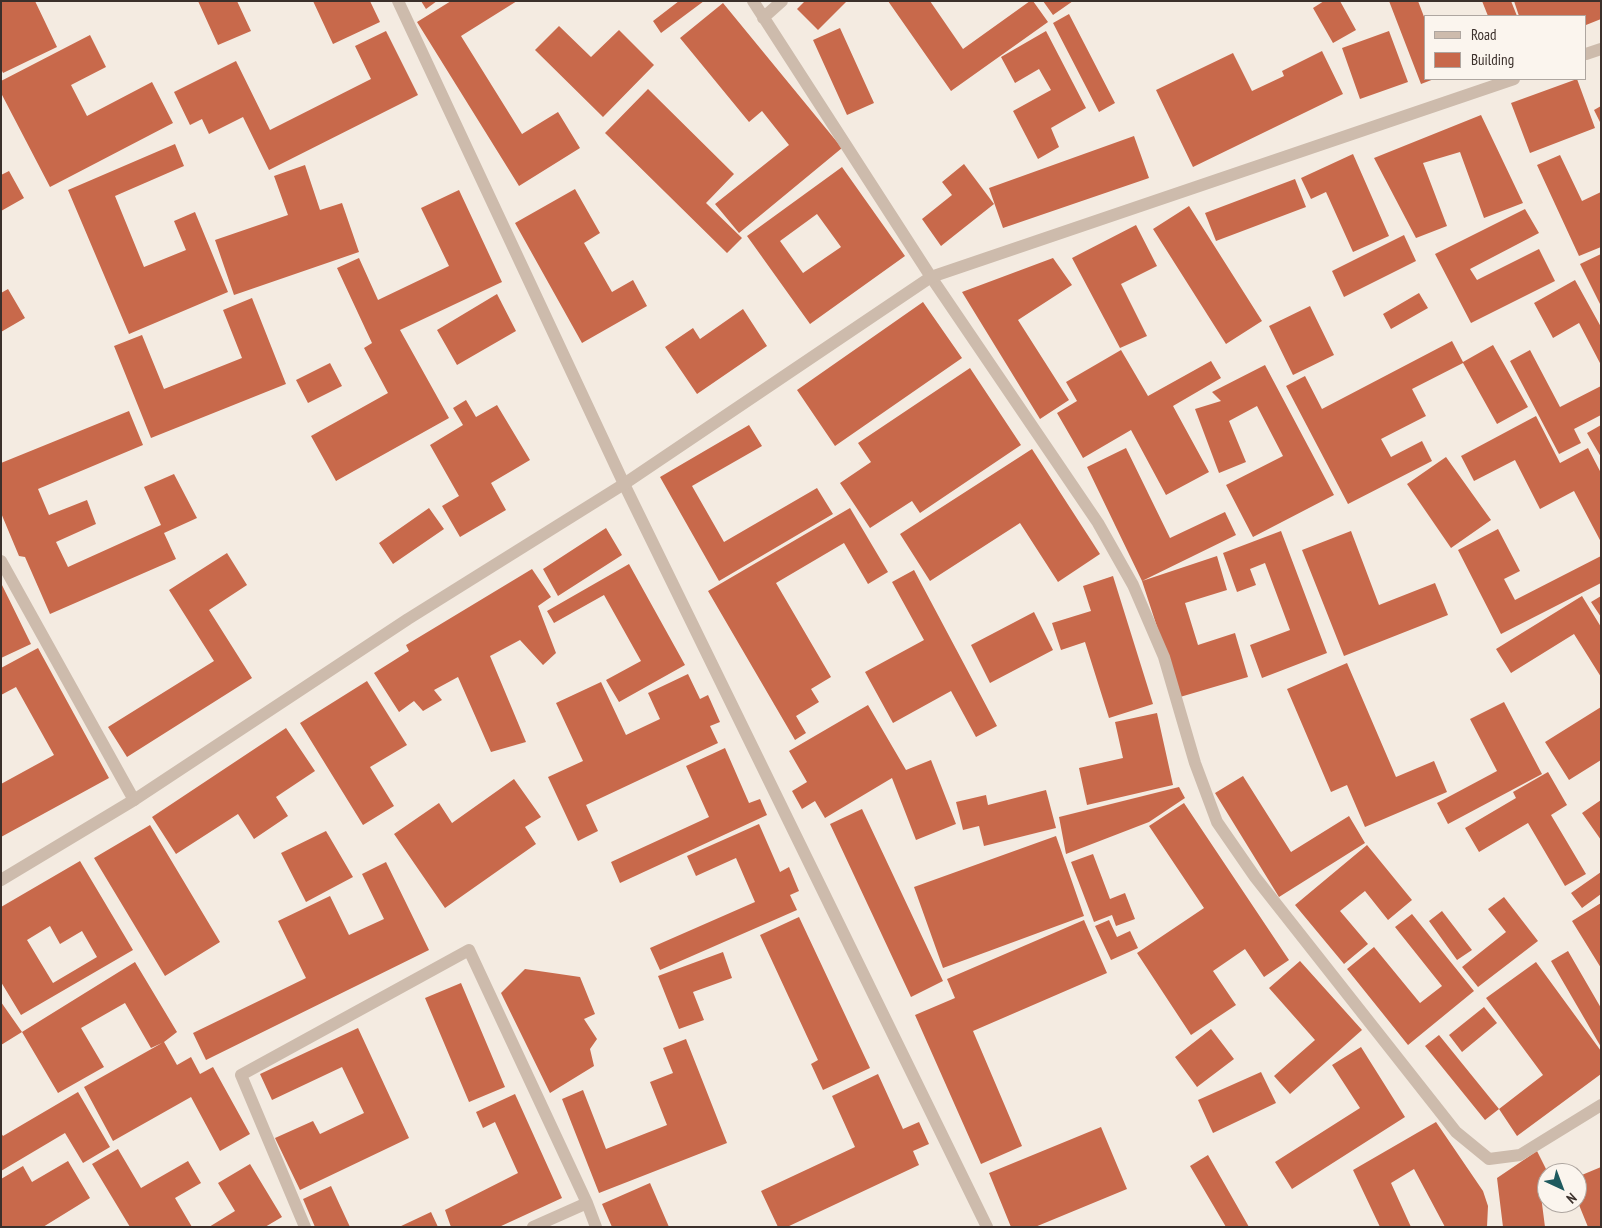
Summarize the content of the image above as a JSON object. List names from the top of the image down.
{
  "legend": ["Road", "Building"],
  "north": "bottom right"
}
